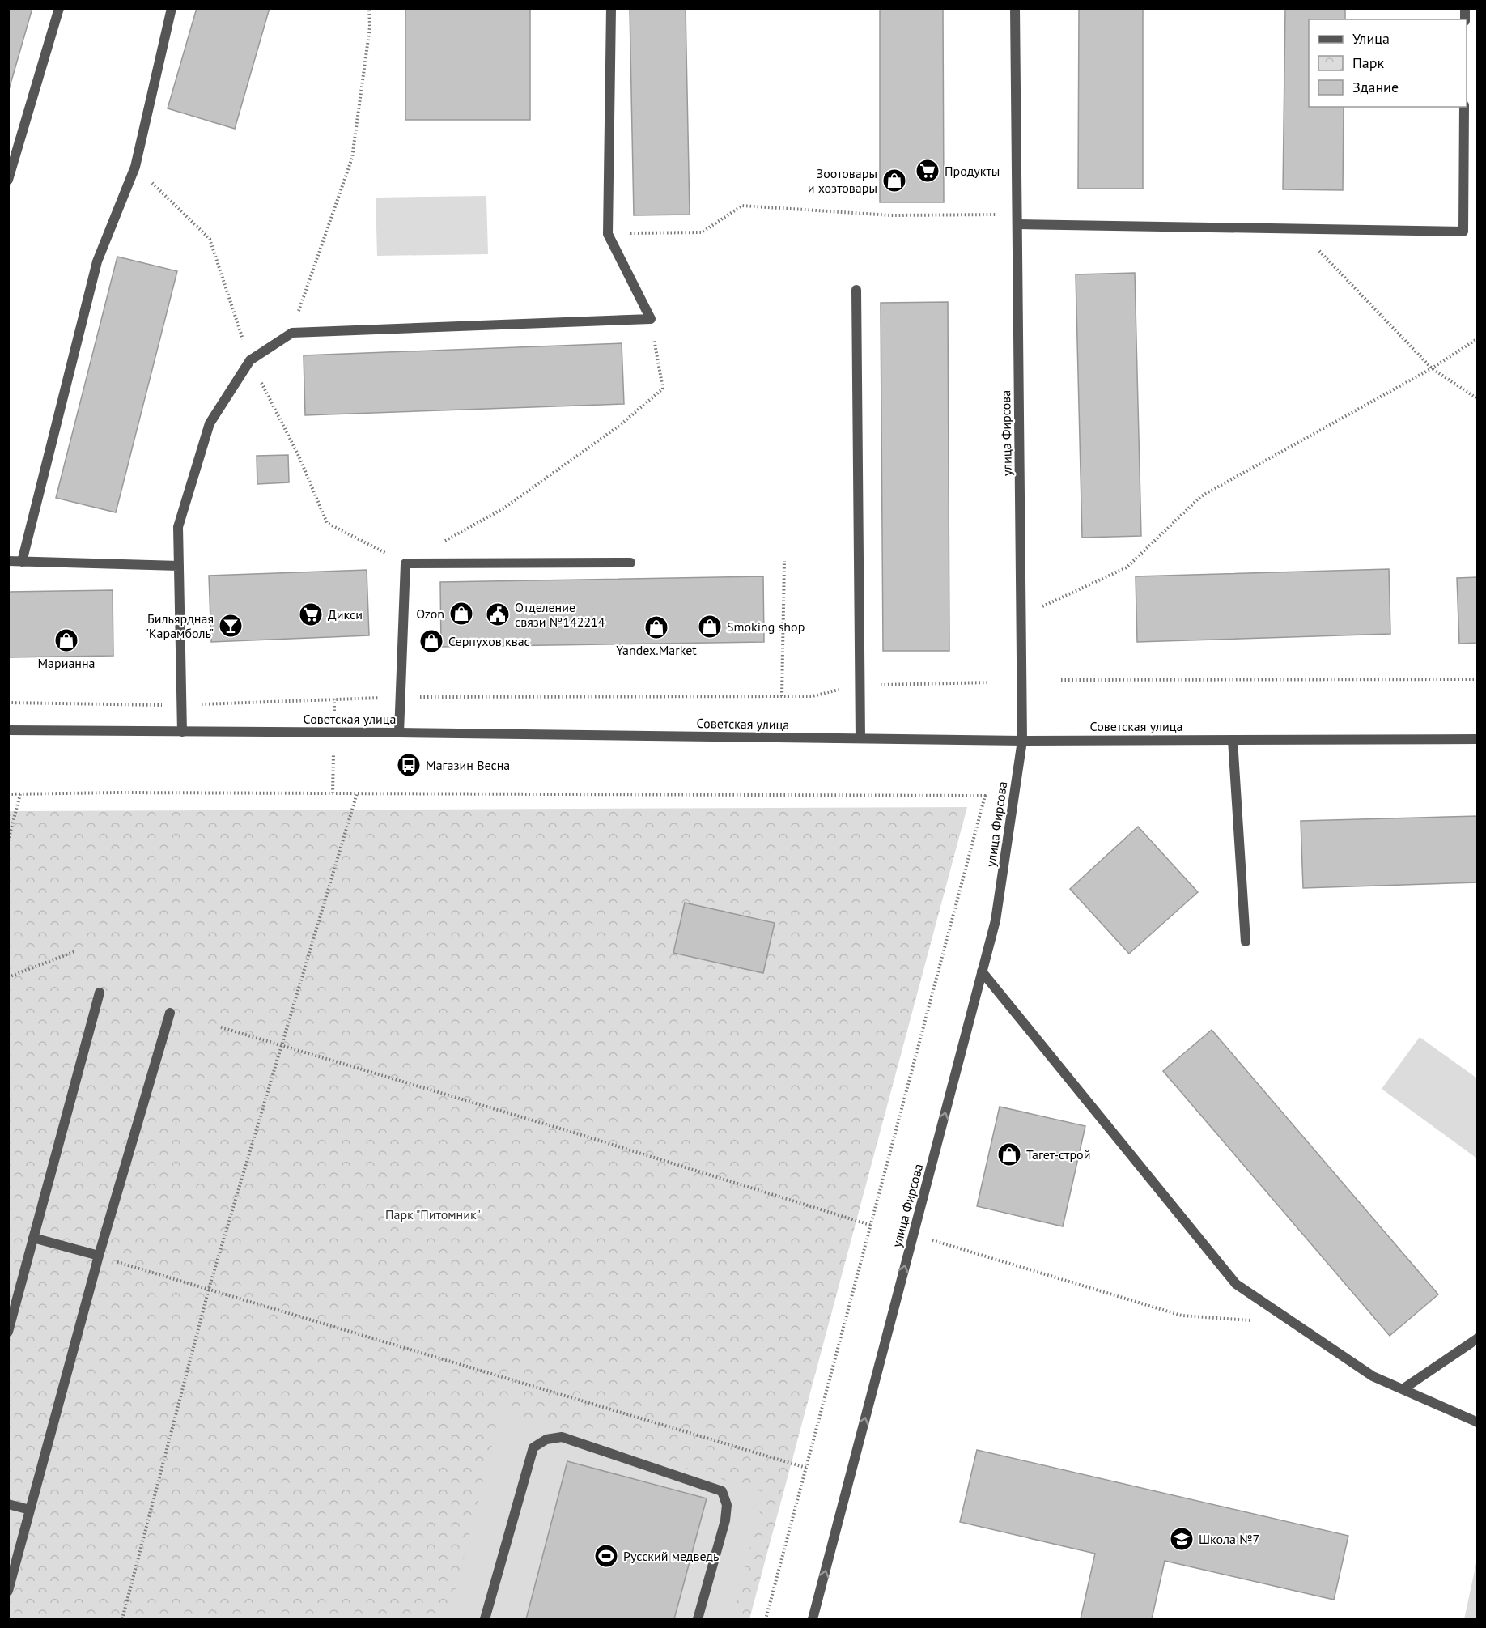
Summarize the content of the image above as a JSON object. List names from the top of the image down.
{
  "streets": {
    "street": ["улица Фирсова", "Советская улица"]
  },
  "crossings": [
    ["улица Фирсова", "Советская улица"]
  ],
  "one_way": ["улица Фирсова"],
  "parks": ["Парк \"Питомник\""],
  "places": {
    "supermarket": ["Продукты", "Дикси"],
    "shop": [
      "Зоотовары и хозтовары",
      "Ozon",
      "Smoking shop",
      "Yandex.Market",
      "Марианна",
      "Серпухов квас",
      "Тагет-строй"
    ],
    "public building": ["Отделение связи №142214"],
    "bar": ["Бильярдная \"Карамболь\""],
    "bus stop": ["Магазин Весна"],
    "school or university": ["Школа №7"],
    "sports": ["Русский медведь"]
  },
  "legend": ["Улица", "Парк", "Здание"]
}
